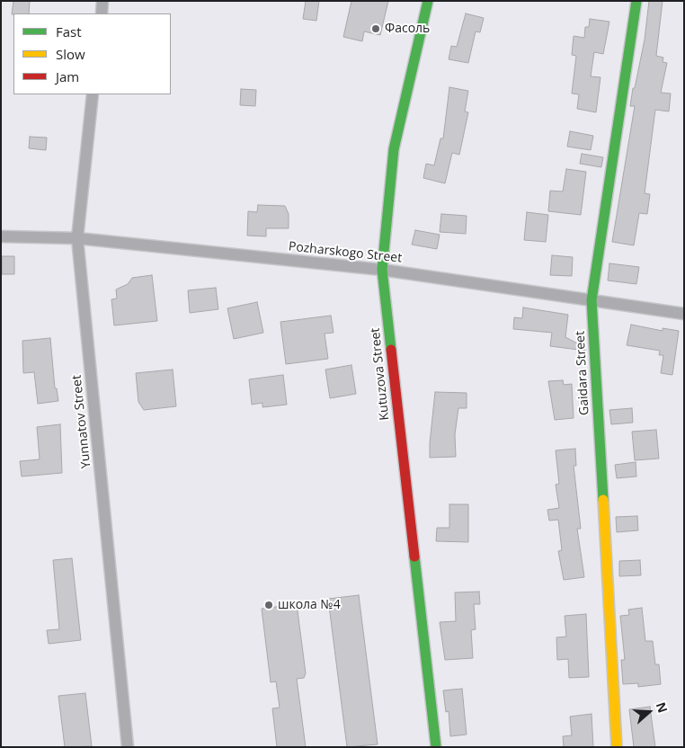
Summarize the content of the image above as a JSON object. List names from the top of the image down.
{
  "streets": {
    "main road": ["Gaidara Street", "Kutuzova Street"],
    "street": ["Pozharskogo Street", "Yunnatov Street"]
  },
  "crossings": [
    ["Pozharskogo Street", "Gaidara Street"],
    ["Pozharskogo Street", "Kutuzova Street"],
    ["Pozharskogo Street", "Yunnatov Street"]
  ],
  "places": ["Фасоль", "школа №4"],
  "legend": ["Fast", "Slow", "Jam"],
  "north": "right"
}
